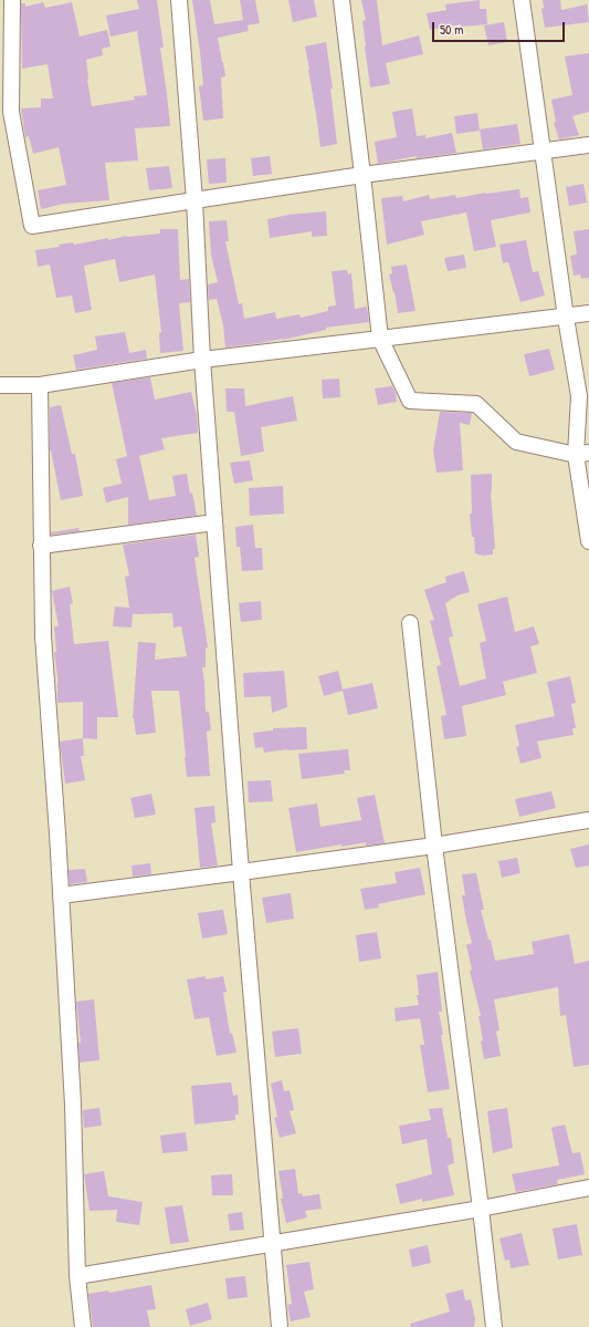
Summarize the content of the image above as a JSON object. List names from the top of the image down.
{
  "scale_bar": "50 m"
}
